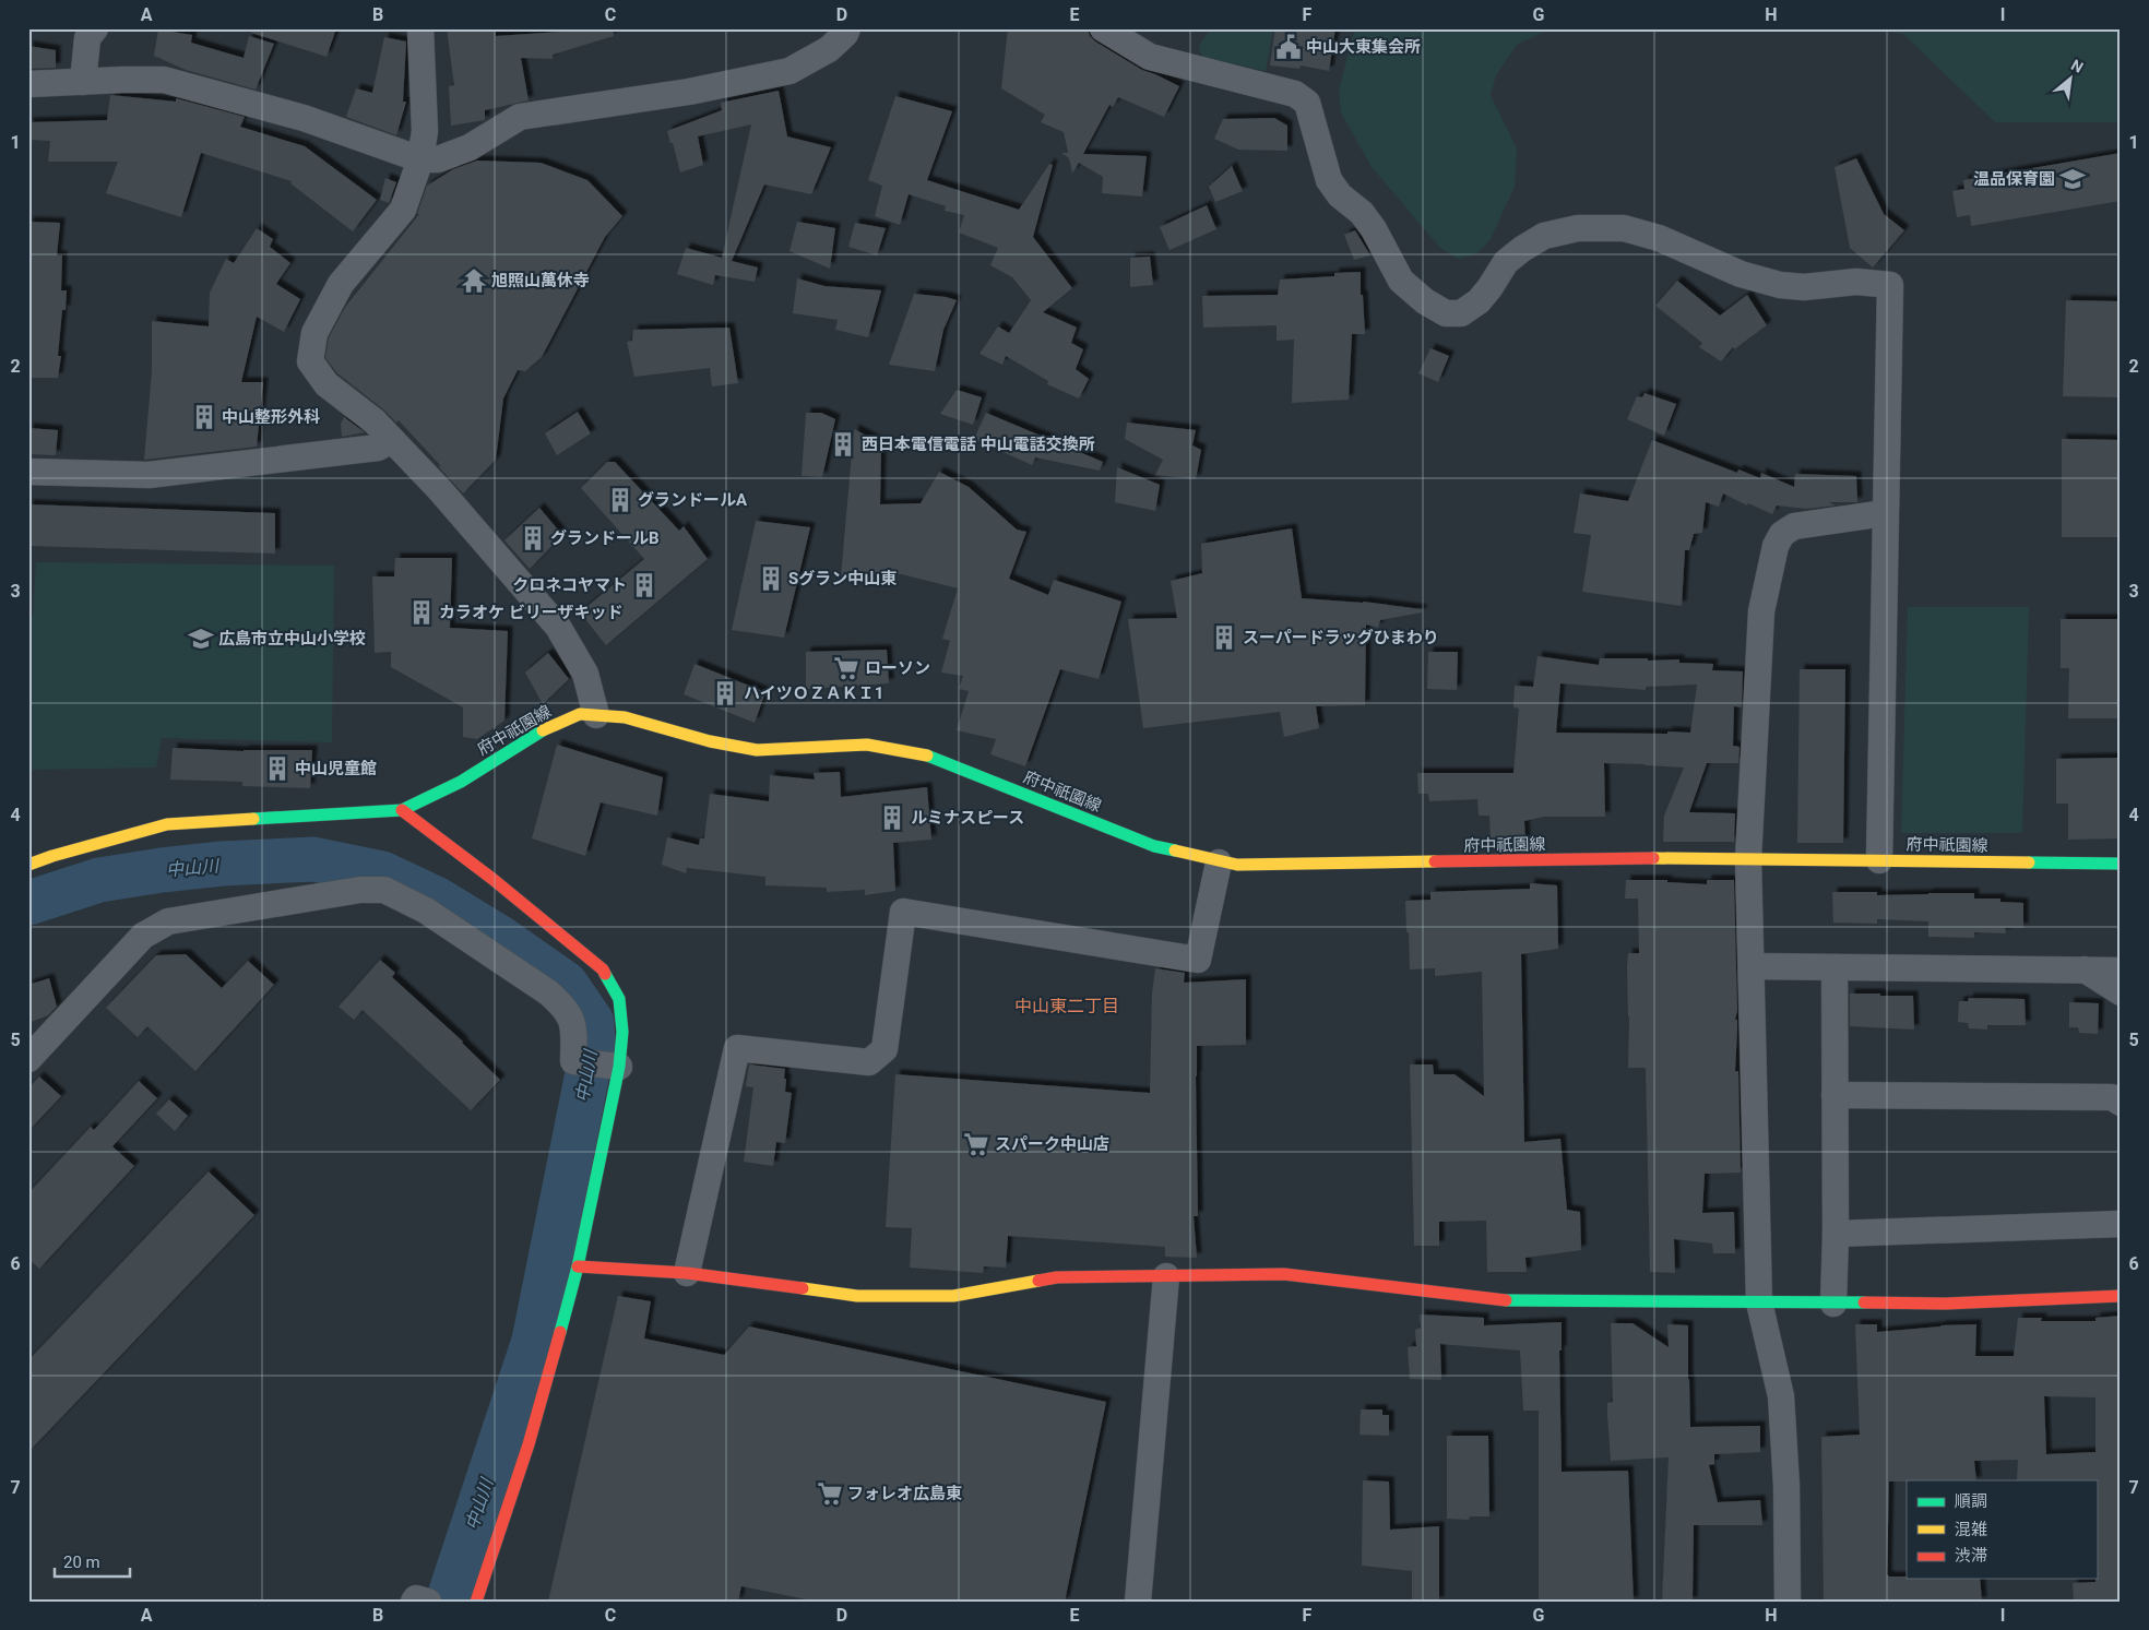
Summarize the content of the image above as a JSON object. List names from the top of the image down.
{
  "streets": {
    "street": ["府中祇園線"]
  },
  "districts": ["中山東二丁目"],
  "water": ["中山川"],
  "places": {
    "public building": ["中山大東集会所"],
    "school or university": ["温品保育園", "広島市立中山小学校"],
    "temple": ["旭照山萬休寺"],
    "building": [
      "中山整形外科",
      "西日本電信電話 中山電話交換所",
      "グランドールA",
      "グランドールB",
      "Sグラン中山東",
      "クロネコヤマト",
      "カラオケ ビリーザキッド",
      "スーパードラッグひまわり",
      "ハイツＯＺＡＫＩ1",
      "中山児童館",
      "ルミナスピース"
    ],
    "supermarket": ["ローソン", "スパーク中山店", "フォレオ広島東"]
  },
  "legend": ["順調", "混雑", "渋滞"],
  "scale_bar": "20 m",
  "north": "top right",
  "grid": {
    "columns": [
      "A",
      "B",
      "C",
      "D",
      "E",
      "F",
      "G",
      "H",
      "I"
    ],
    "rows": [
      "1",
      "2",
      "3",
      "4",
      "5",
      "6",
      "7"
    ]
  }
}
